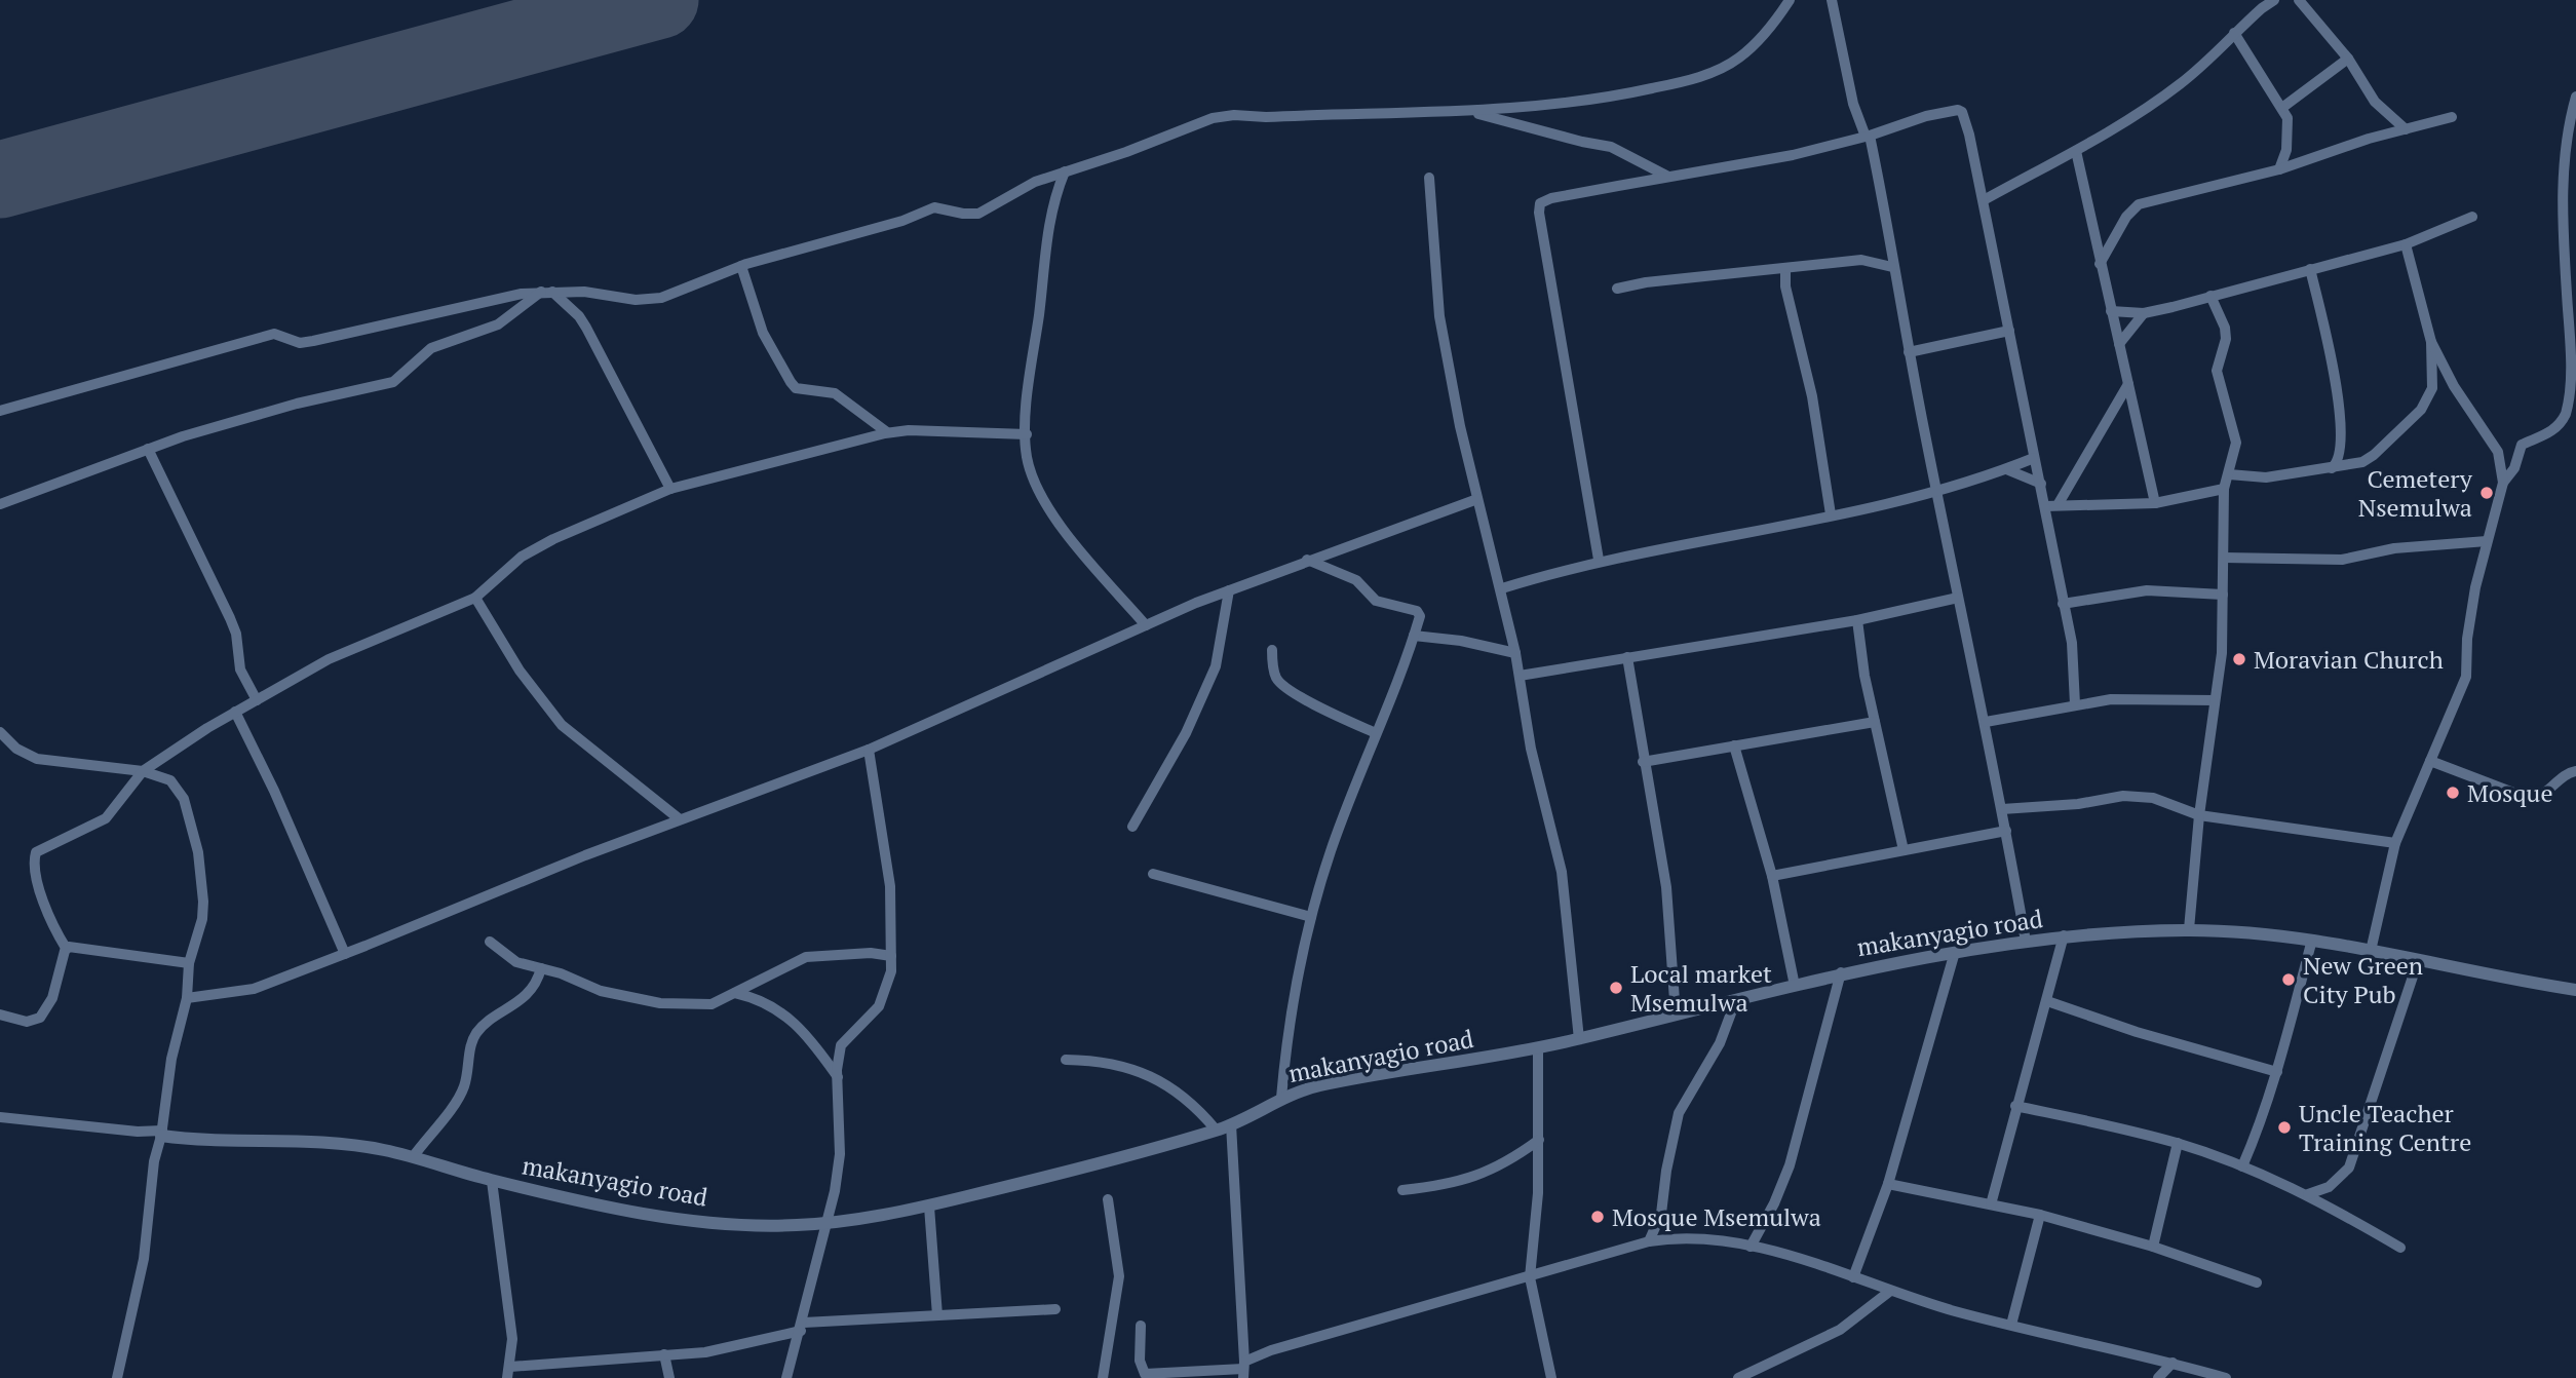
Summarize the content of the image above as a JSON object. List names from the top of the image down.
{
  "streets": {
    "street": ["makanyagio road"]
  },
  "places": [
    "Cemetery Nsemulwa",
    "Moravian Church",
    "Mosque",
    "New Green City Pub",
    "Local market Msemulwa",
    "Uncle Teacher Training Centre",
    "Mosque Msemulwa"
  ]
}
